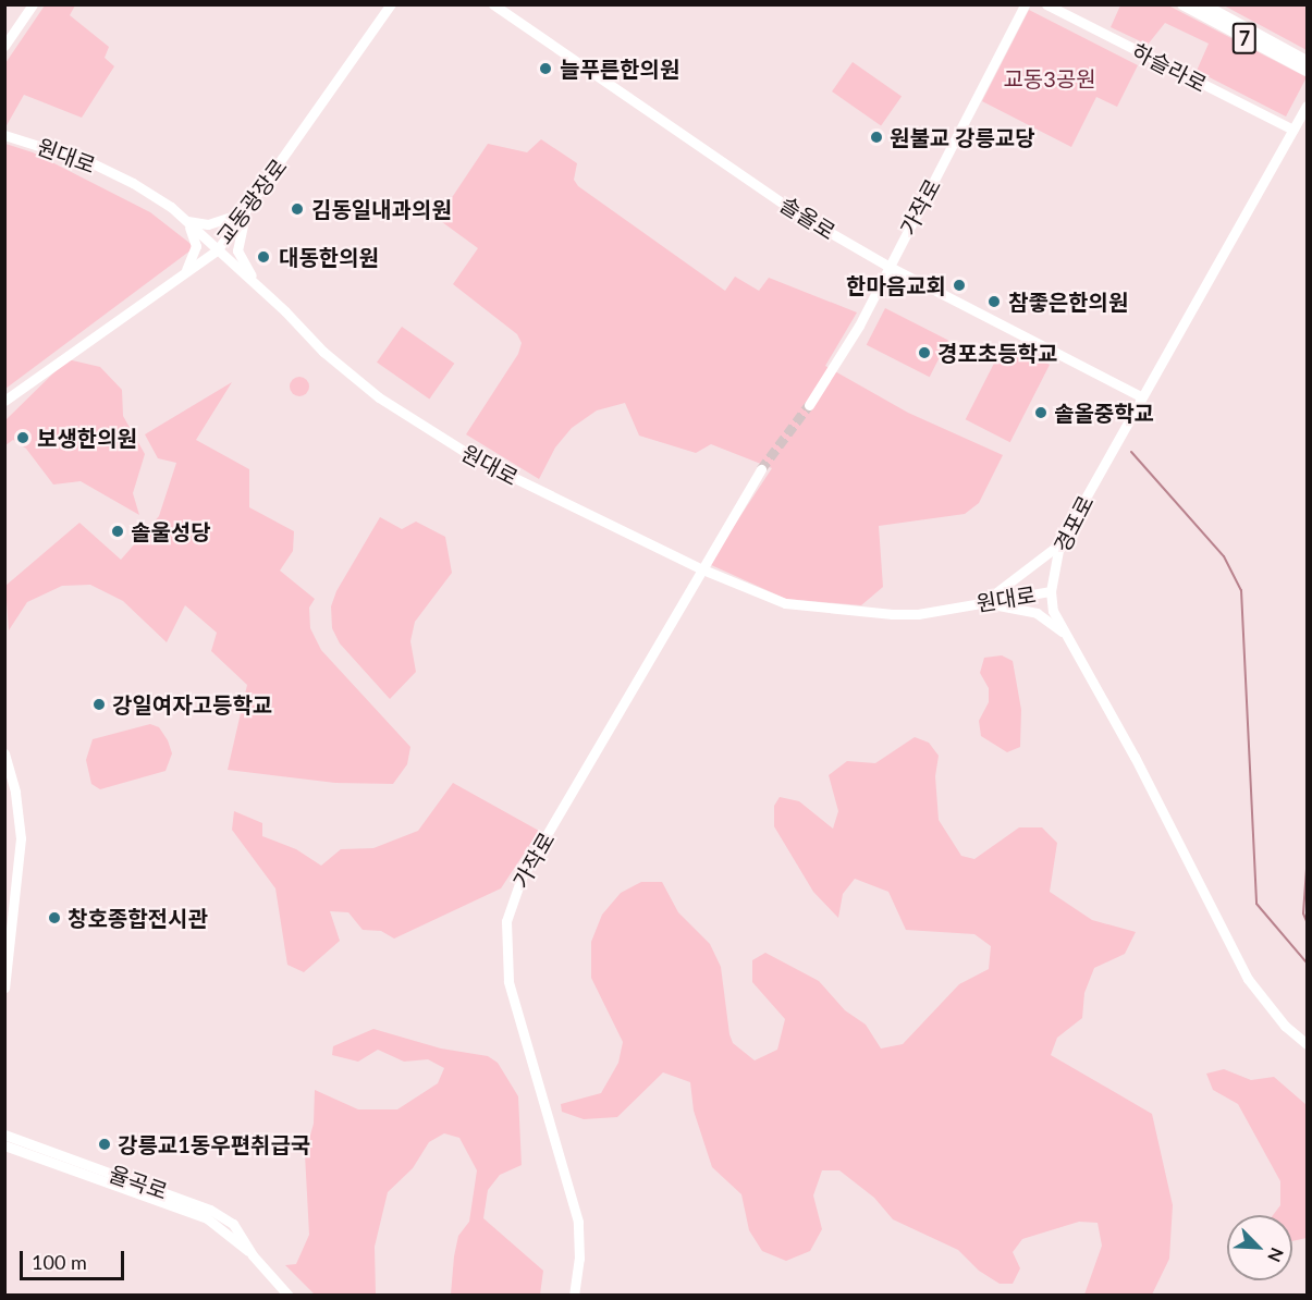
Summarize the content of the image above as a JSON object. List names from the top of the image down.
{
  "streets": {
    "main road": ["7"],
    "street": [
      "하슬라로",
      "원대로",
      "교동광장로",
      "가작로",
      "솔올로",
      "경포로",
      "율곡로"
    ]
  },
  "crossings": [
    ["하슬라로", "경포로"],
    ["원대로", "교동광장로"],
    ["원대로", "가작로"],
    ["원대로", "경포로"],
    ["가작로", "솔올로"],
    ["솔올로", "경포로"]
  ],
  "parks": ["교동3공원"],
  "places": [
    "늘푸른한의원",
    "원불교 강릉교당",
    "김동일내과의원",
    "대동한의원",
    "한마음교회",
    "참좋은한의원",
    "경포초등학교",
    "솔올중학교",
    "보생한의원",
    "솔울성당",
    "강일여자고등학교",
    "창호종합전시관",
    "강릉교1동우편취급국"
  ],
  "scale_bar": "100 m",
  "north": "bottom right"
}
